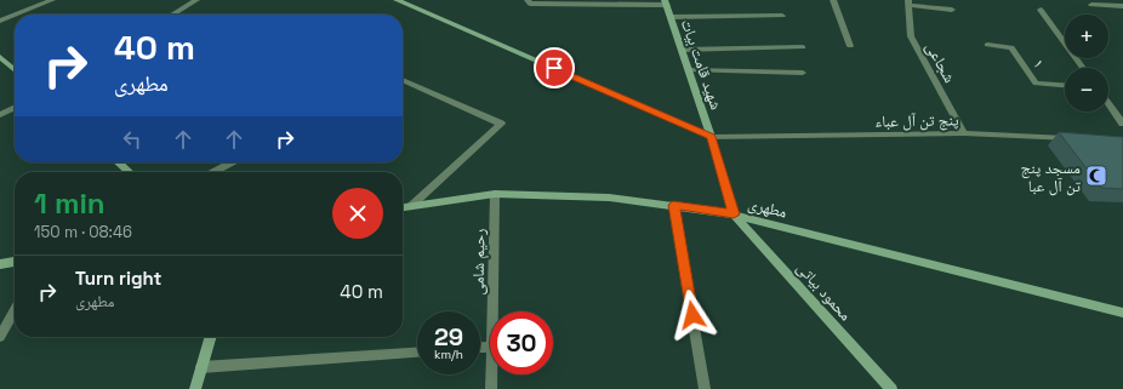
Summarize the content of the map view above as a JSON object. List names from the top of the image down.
{
  "streets": {
    "main road": ["شهید قامت بیات", "مطهری", "محمود بیاتی"],
    "street": [
      "شجاعی",
      "۱",
      "پنج تن آل عباء",
      "رحیم شامی"
    ]
  },
  "crossings": [
    ["شجاعی", "پنج تن آل عباء"],
    ["شهید قامت بیات", "پنج تن آل عباء"],
    ["شهید قامت بیات", "مطهری"],
    ["شهید قامت بیات", "محمود بیاتی"],
    ["مطهری", "رحیم شامی"],
    ["مطهری", "محمود بیاتی"]
  ],
  "places": {
    "mosque": ["مسجد پنج تن آل عبا"]
  },
  "page": {
    "map_buttons": ["+", "−"],
    "turn": ["40 m", "مطهری"],
    "heading": ["1 min", "150 m · 08:46"],
    "list": [
      {
        "name": "Turn right",
        "note": "مطهری",
        "value": "40 m"
      }
    ],
    "speed": "29 km/h",
    "limit": "30"
  }
}
